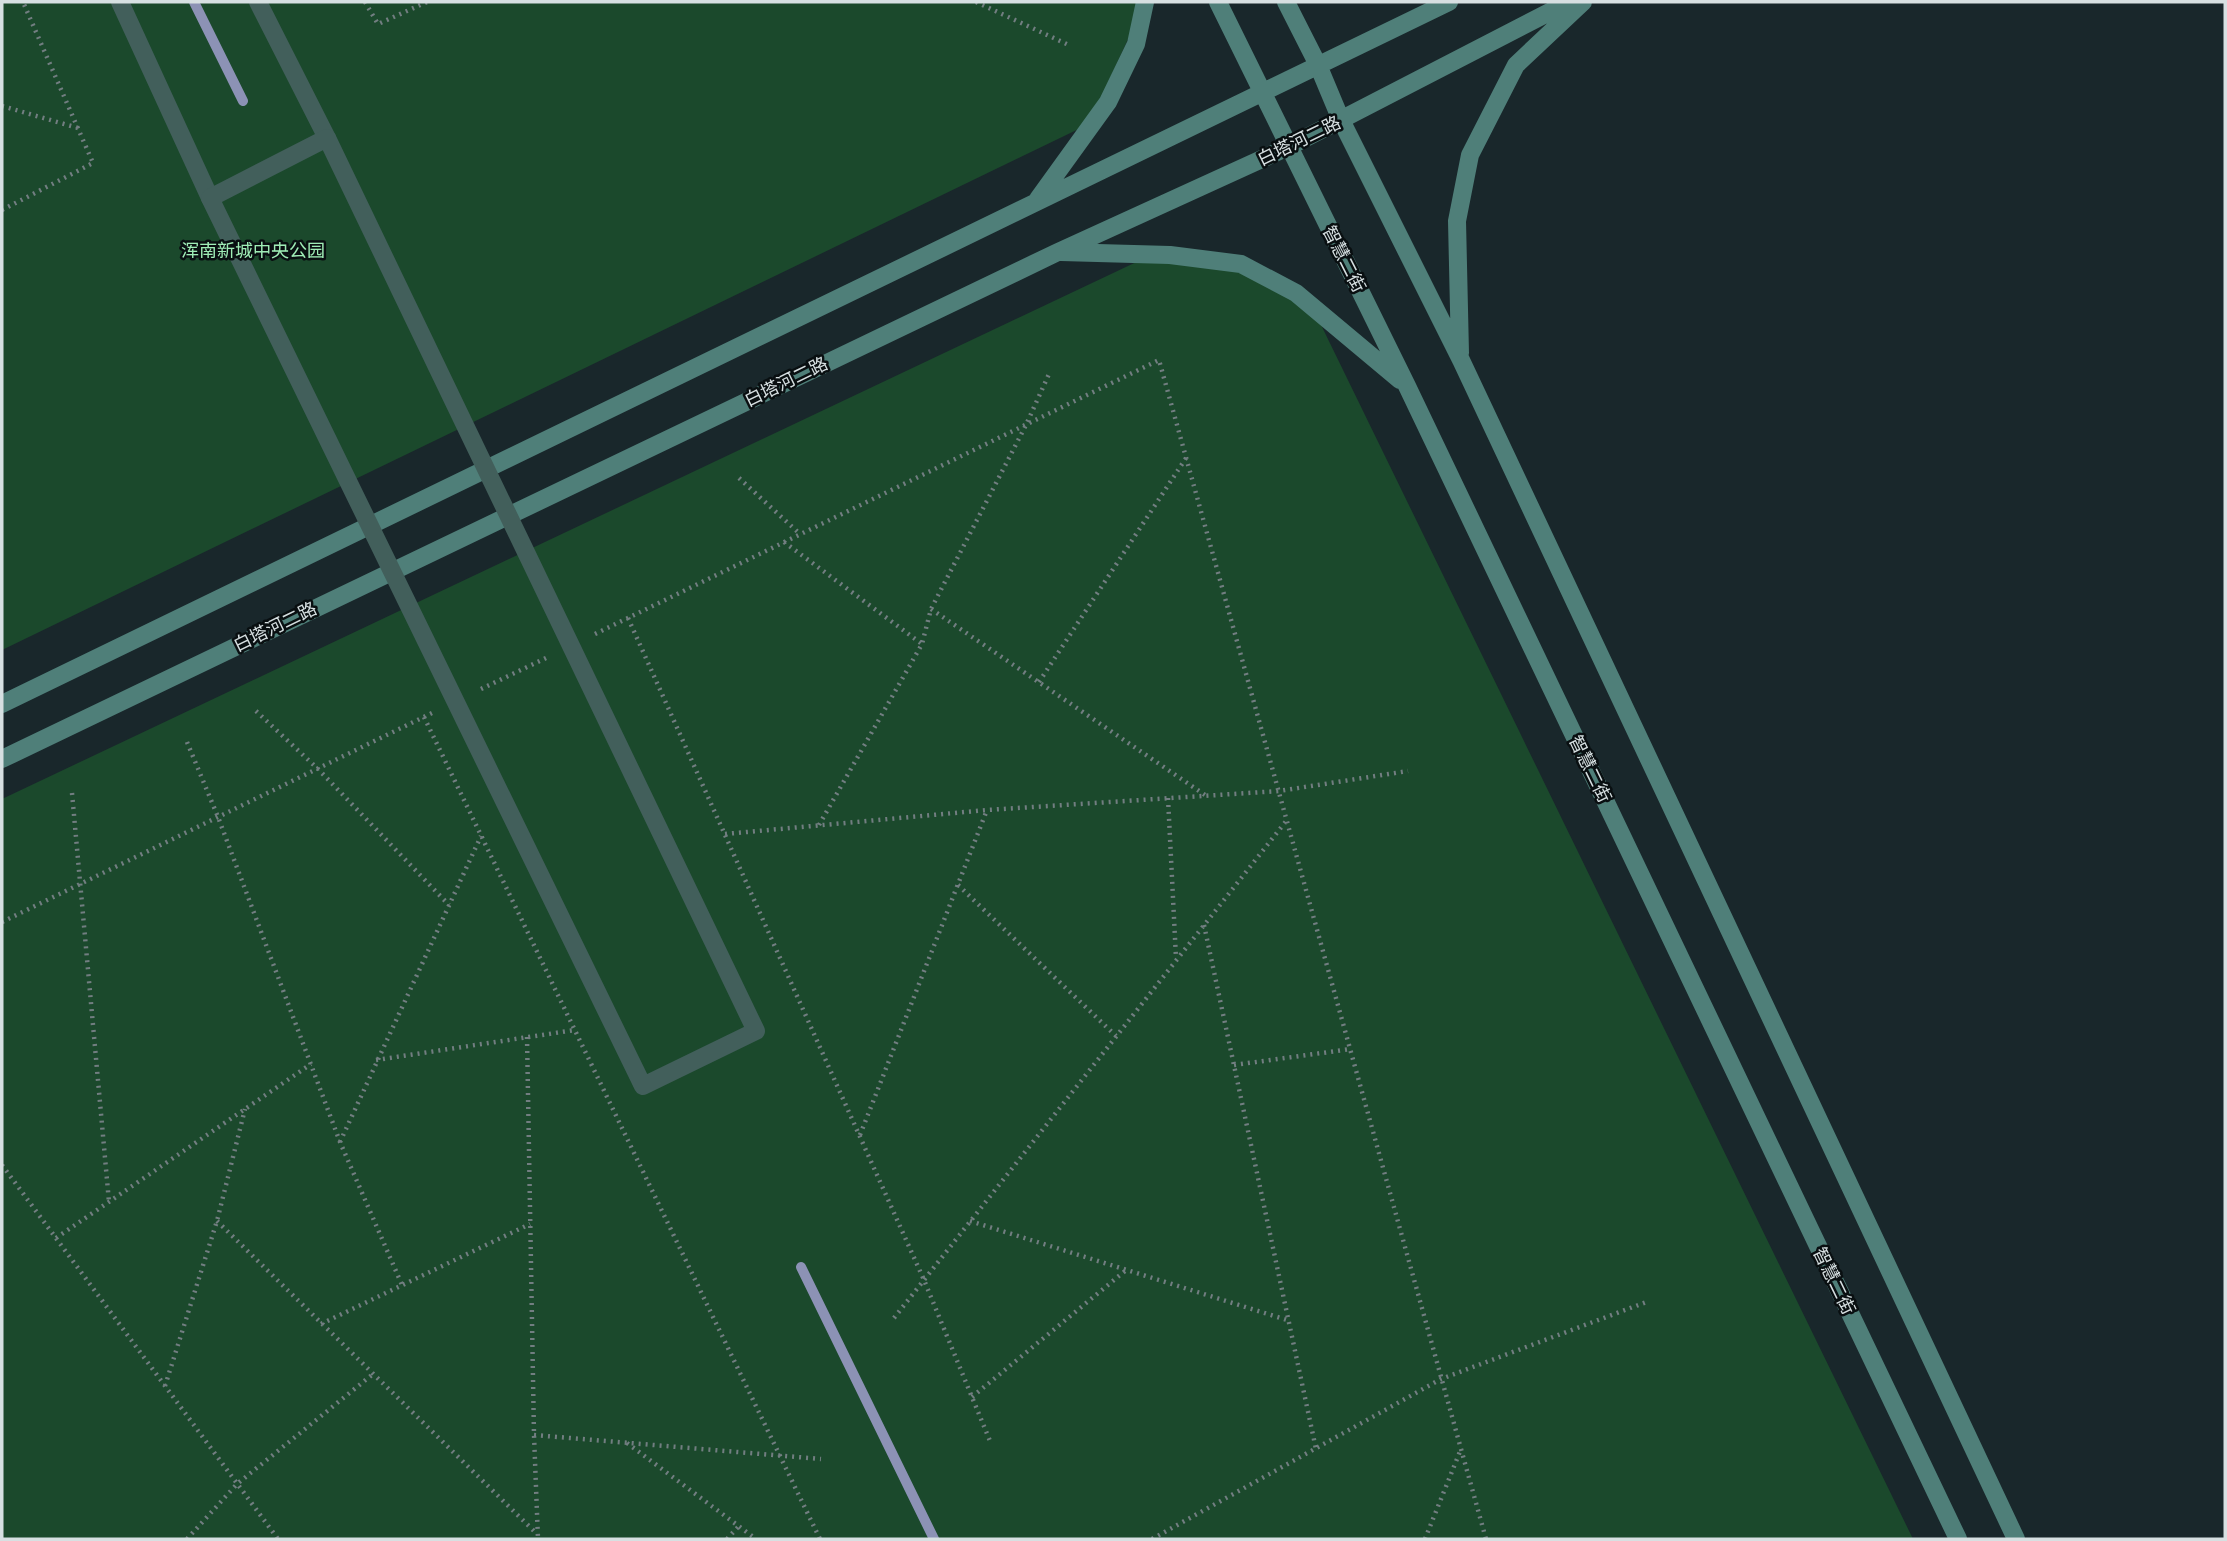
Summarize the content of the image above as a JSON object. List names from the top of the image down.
{
  "streets": {
    "main road": ["白塔河二路", "智慧二街"]
  },
  "crossings": [
    ["白塔河二路", "智慧二街"]
  ],
  "parks": ["浑南新城中央公园"]
}
